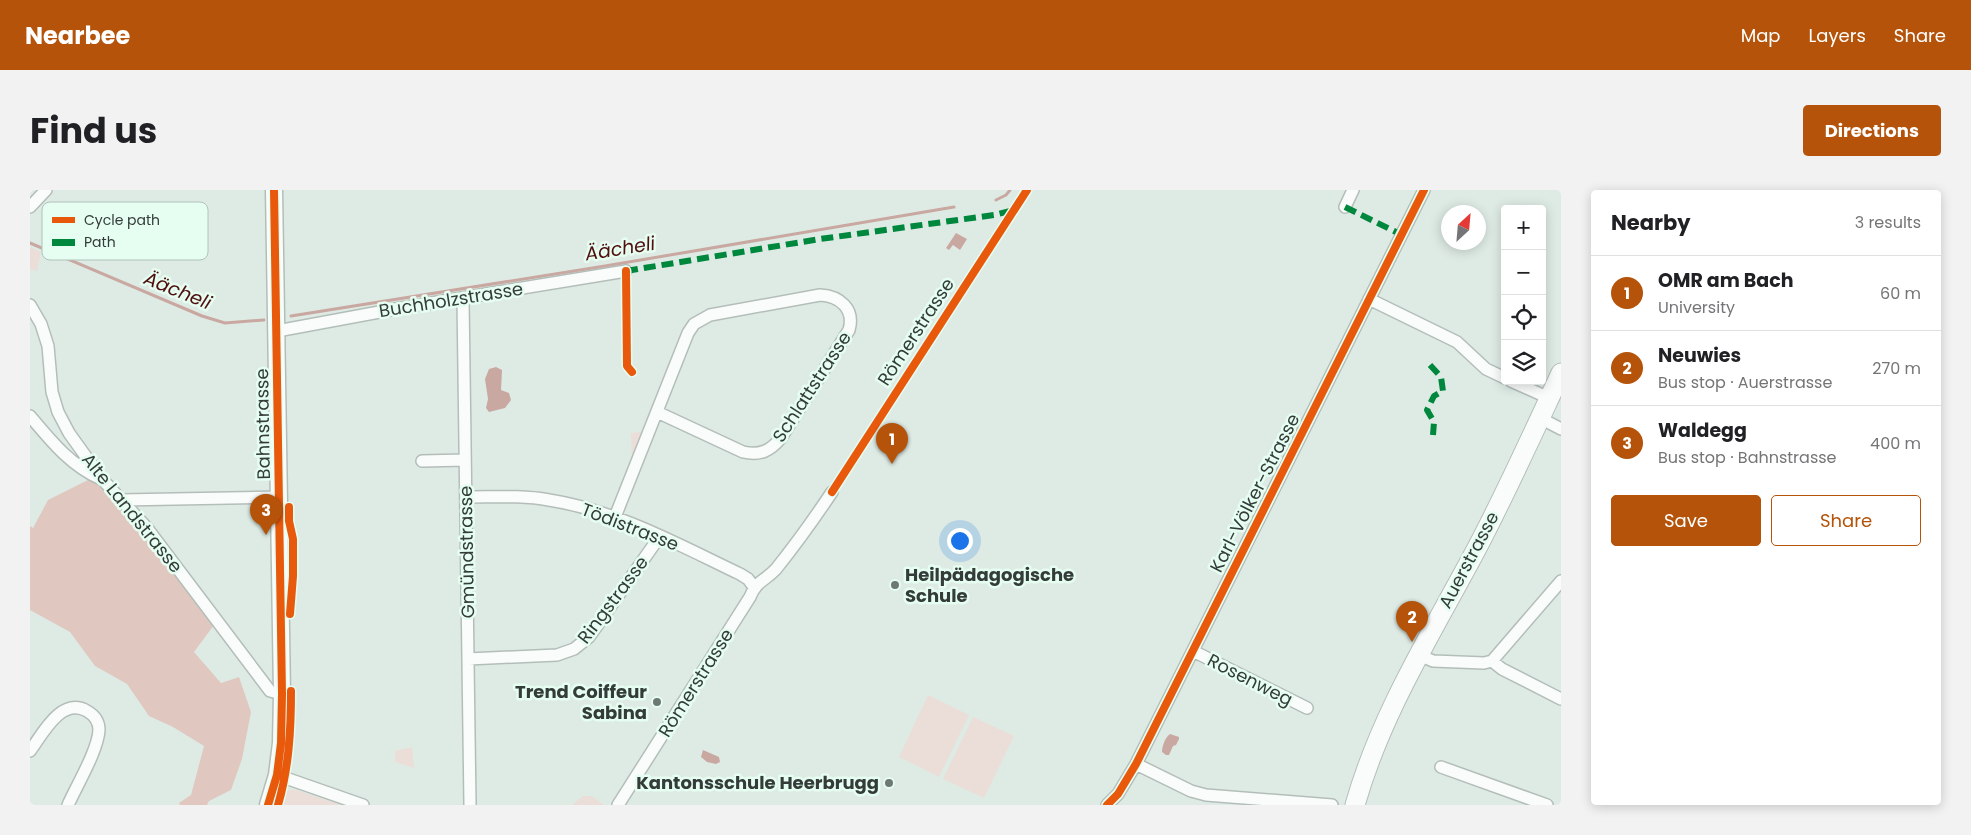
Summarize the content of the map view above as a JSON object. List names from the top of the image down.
{
  "streets": {
    "main road": ["Bahnstrasse", "Auerstrasse"],
    "street": [
      "Buchholzstrasse",
      "Römerstrasse",
      "Schlattstrasse",
      "Karl-Völker-Strasse",
      "Alte Landstrasse",
      "Tödistrasse",
      "Gmündstrasse",
      "Ringstrasse",
      "Rosenweg"
    ]
  },
  "crossings": [
    ["Buchholzstrasse", "Bahnstrasse"],
    ["Buchholzstrasse", "Gmündstrasse"],
    ["Römerstrasse", "Tödistrasse"],
    ["Schlattstrasse", "Tödistrasse"],
    ["Bahnstrasse", "Alte Landstrasse"],
    ["Karl-Völker-Strasse", "Rosenweg"],
    ["Tödistrasse", "Gmündstrasse"],
    ["Tödistrasse", "Ringstrasse"],
    ["Gmündstrasse", "Ringstrasse"]
  ],
  "water": ["Äächeli"],
  "places": ["Heilpädagogische Schule", "Trend Coiffeur Sabina", "Kantonsschule Heerbrugg"],
  "legend": ["Cycle path", "Path"],
  "north": "top right",
  "page": {
    "header": "Nearbee",
    "nav": ["Map", "Layers", "Share"],
    "title": "Find us",
    "buttons": [
      "Directions",
      ["Save", "Share"]
    ],
    "heading": ["Nearby", "3 results"],
    "map_buttons": ["+", "−"],
    "list": [
      {
        "mark": "1",
        "name": "OMR am Bach",
        "note": "University",
        "value": "60 m"
      },
      {
        "mark": "2",
        "name": "Neuwies",
        "note": "Bus stop · Auerstrasse",
        "value": "270 m"
      },
      {
        "mark": "3",
        "name": "Waldegg",
        "note": "Bus stop · Bahnstrasse",
        "value": "400 m"
      }
    ],
    "pins": ["1", "3", "2"]
  }
}
